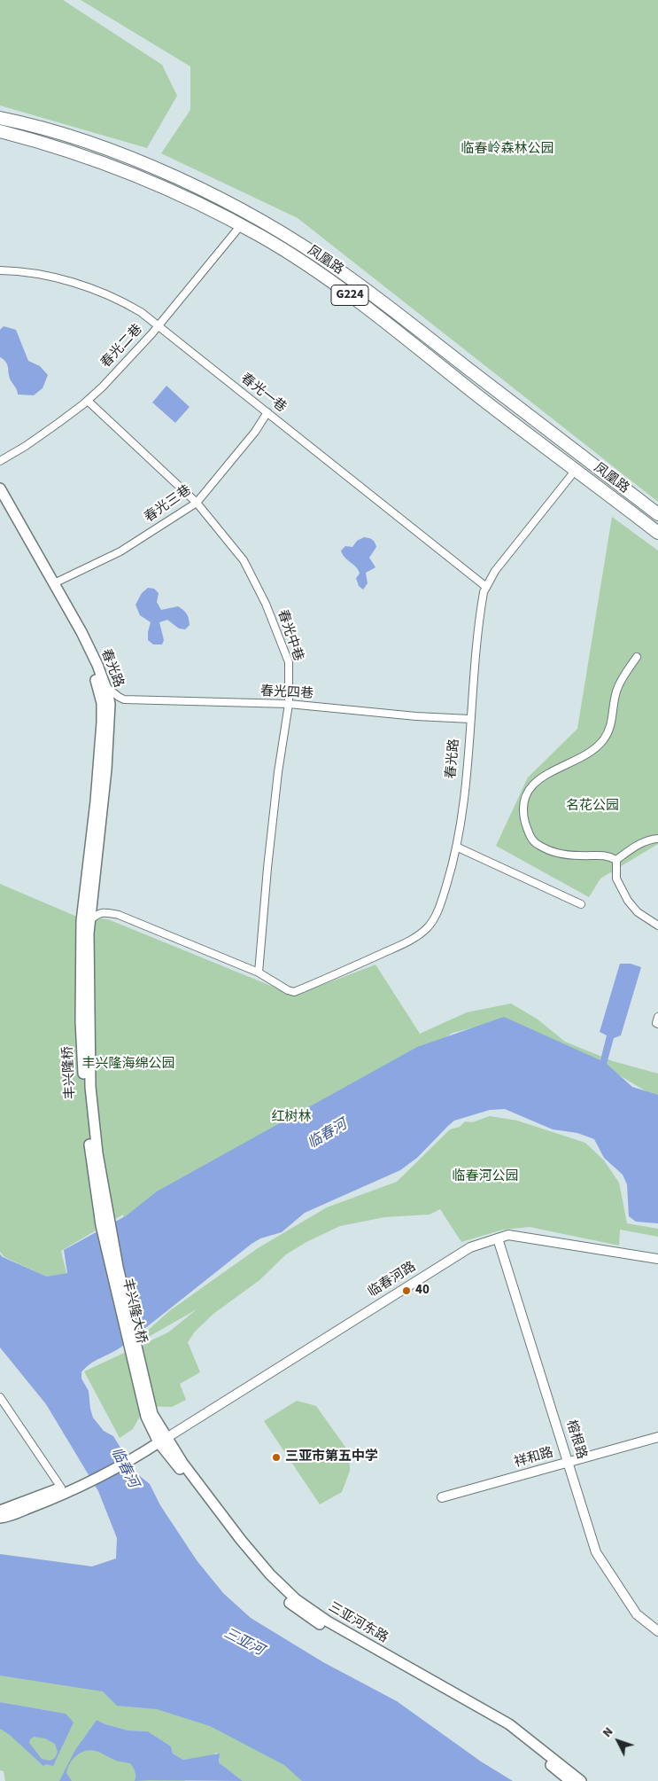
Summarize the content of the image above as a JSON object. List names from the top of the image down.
{
  "streets": {
    "highway": ["凤凰路", "G224"],
    "main road": [
      "春光路",
      "丰兴隆桥",
      "丰兴隆大桥",
      "三亚河东路"
    ],
    "street": [
      "春光二巷",
      "春光一巷",
      "春光三巷",
      "春光中巷",
      "春光四巷",
      "临春河路",
      "榕根路",
      "祥和路"
    ]
  },
  "crossings": [
    ["凤凰路", "春光二巷"],
    ["凤凰路", "春光路"],
    ["春光二巷", "春光一巷"],
    ["春光二巷", "春光中巷"],
    ["春光一巷", "春光三巷"],
    ["春光一巷", "春光路"],
    ["春光三巷", "春光中巷"],
    ["春光三巷", "春光路"],
    ["春光中巷", "春光路"],
    ["春光中巷", "春光四巷"],
    ["春光路", "春光四巷"],
    ["春光路", "丰兴隆桥"],
    ["丰兴隆桥", "丰兴隆大桥"],
    ["临春河路", "丰兴隆大桥"],
    ["临春河路", "榕根路"],
    ["临春河路", "三亚河东路"],
    ["丰兴隆大桥", "三亚河东路"],
    ["榕根路", "祥和路"]
  ],
  "water": ["临春河", "三亚河"],
  "parks": [
    "临春岭森林公园",
    "名花公园",
    "丰兴隆海绵公园",
    "红树林",
    "临春河公园"
  ],
  "places": ["40", "三亚市第五中学"],
  "north": "top left"
}
